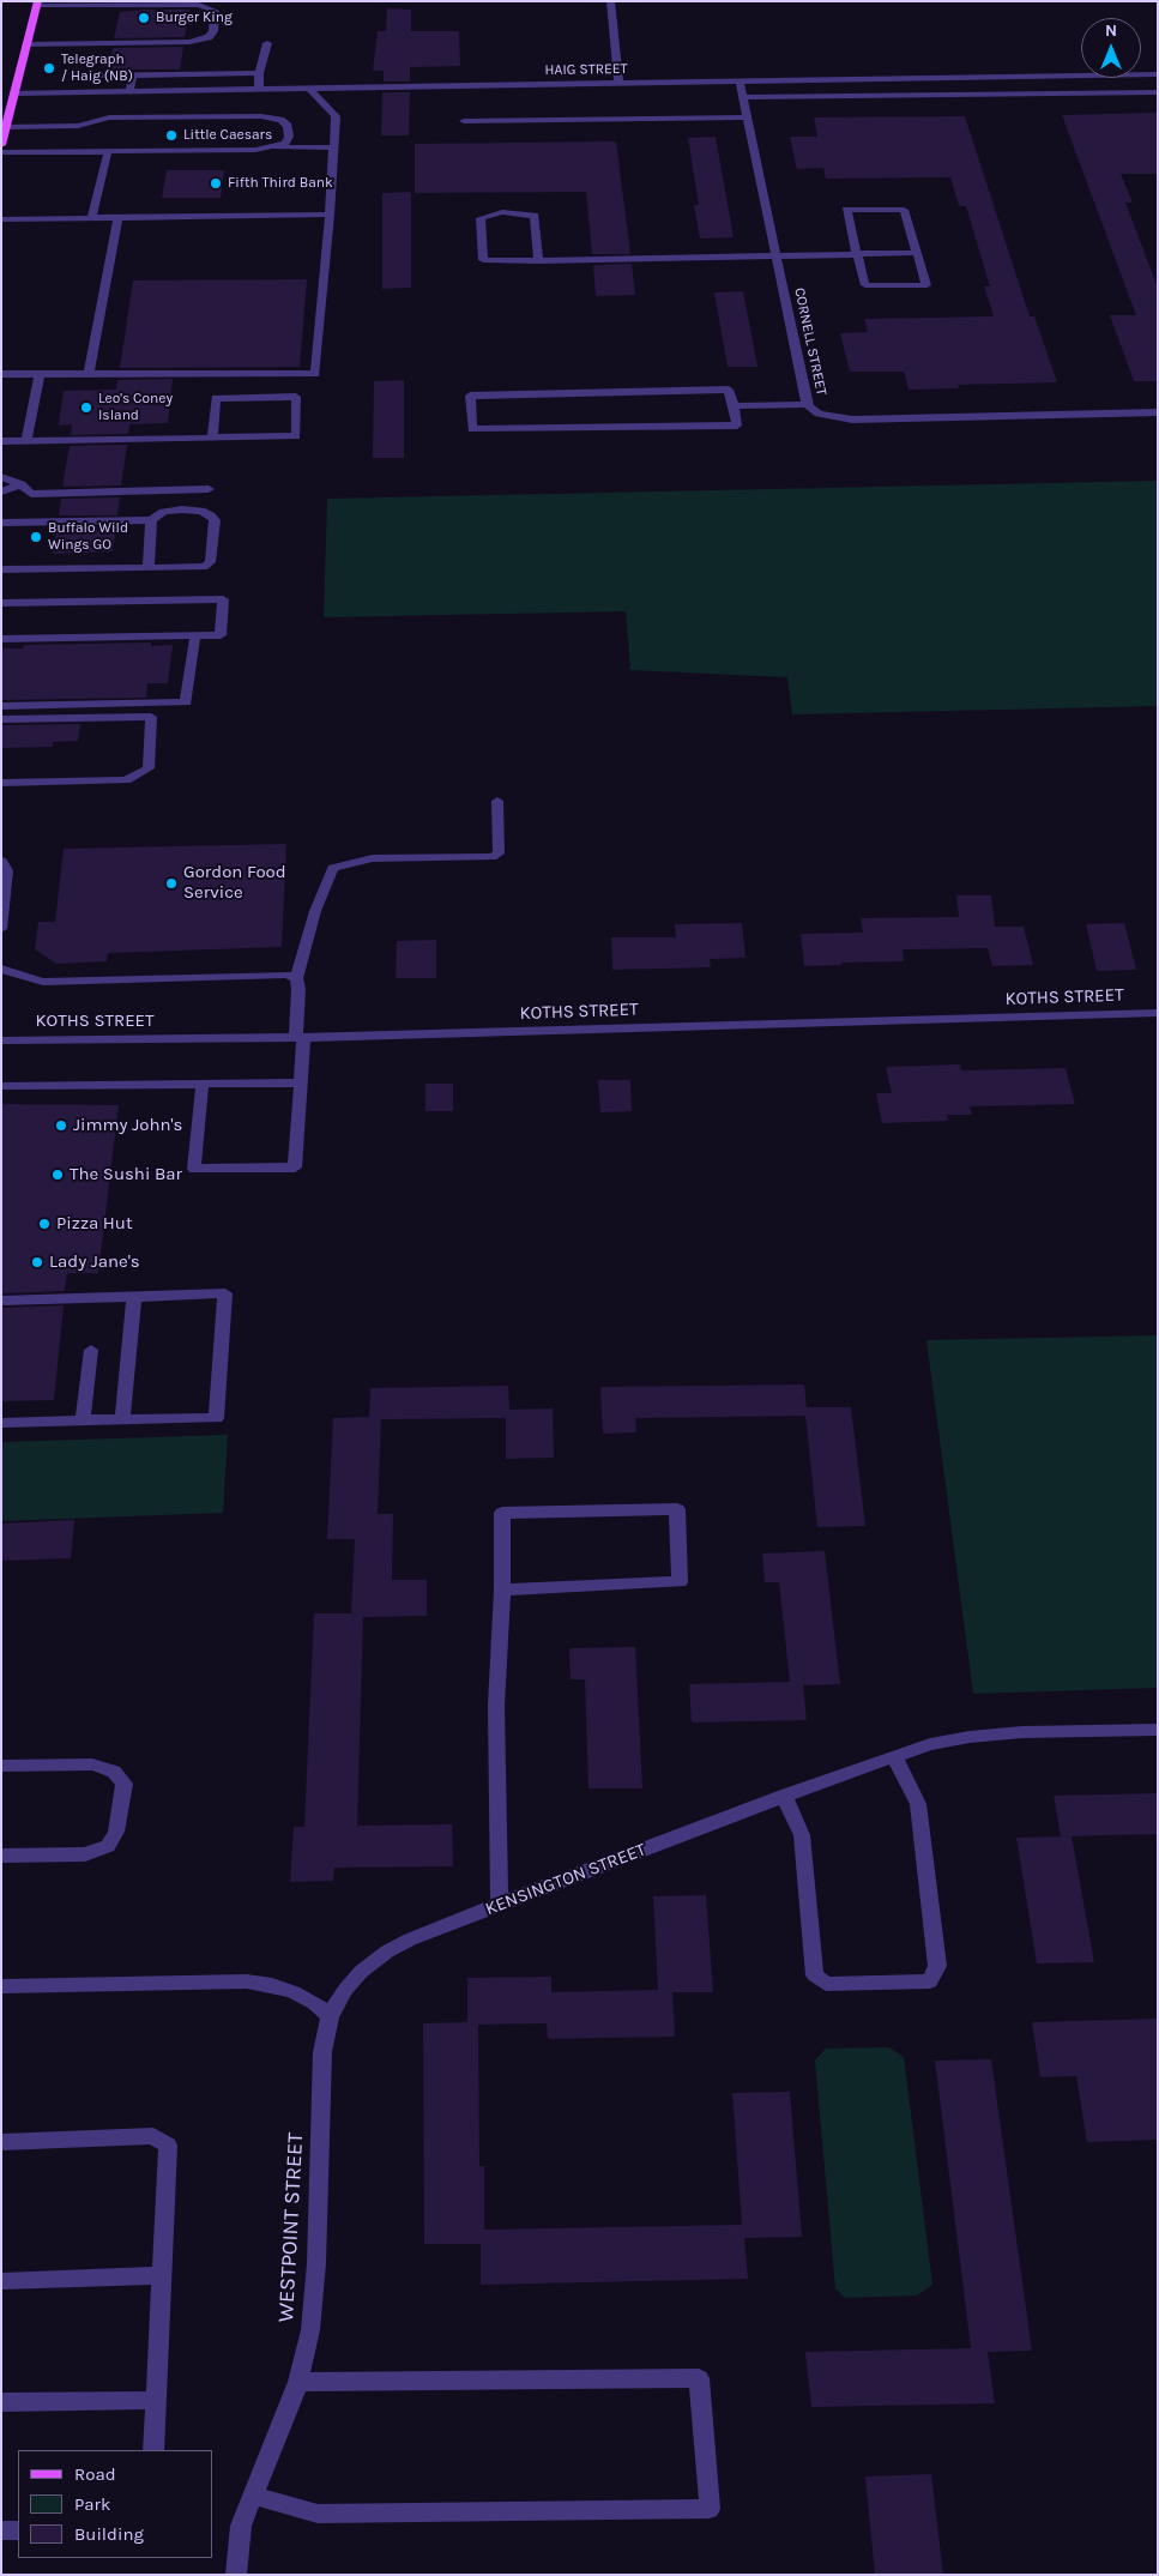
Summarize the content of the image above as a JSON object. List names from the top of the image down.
{
  "streets": {
    "street": [
      "HAIG STREET",
      "CORNELL STREET",
      "KOTHS STREET",
      "KENSINGTON STREET",
      "WESTPOINT STREET"
    ]
  },
  "crossings": [
    ["HAIG STREET", "CORNELL STREET"],
    ["KENSINGTON STREET", "WESTPOINT STREET"]
  ],
  "places": [
    "Burger King",
    "Telegraph / Haig (NB)",
    "Little Caesars",
    "Fifth Third Bank",
    "Leo's Coney Island",
    "Buffalo Wild Wings GO",
    "Gordon Food Service",
    "Jimmy John's",
    "The Sushi Bar",
    "Pizza Hut",
    "Lady Jane's"
  ],
  "legend": ["Road", "Park", "Building"],
  "north": "top"
}
